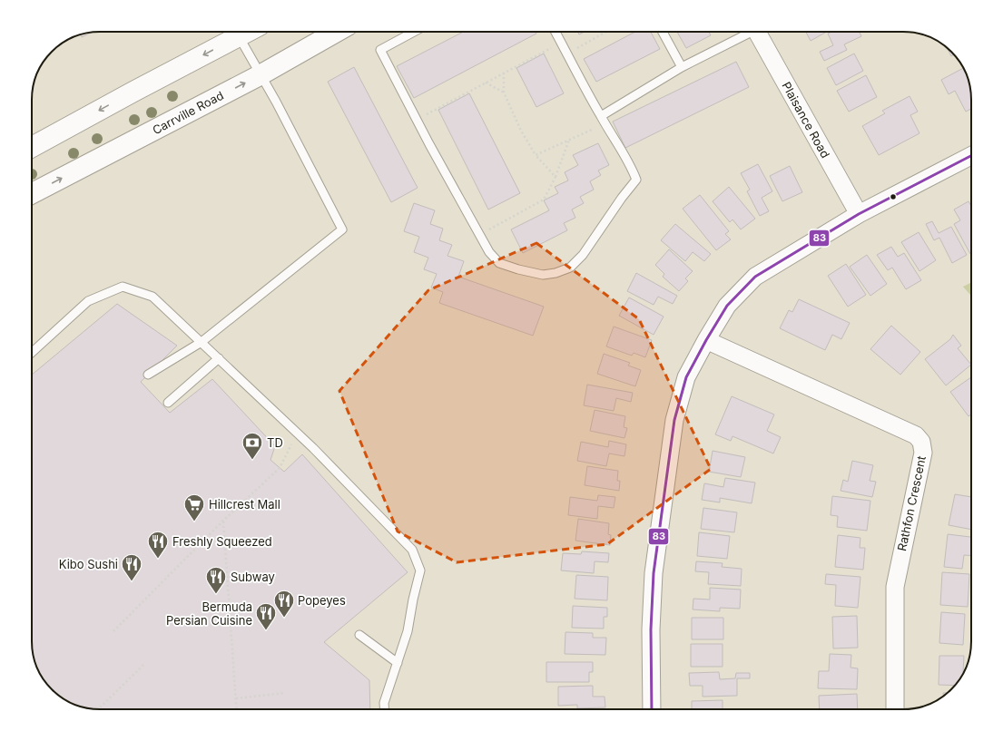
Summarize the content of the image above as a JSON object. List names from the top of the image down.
{
  "streets": {
    "main road": ["Carrville Road"],
    "street": ["Plaisance Road", "Rathfon Crescent"]
  },
  "places": {
    "bank": ["TD"],
    "supermarket": ["Hillcrest Mall"],
    "restaurant": [
      "Freshly Squeezed",
      "Kibo Sushi",
      "Subway",
      "Popeyes",
      "Bermuda Persian Cuisine"
    ]
  },
  "lines": ["transit line 83"]
}
